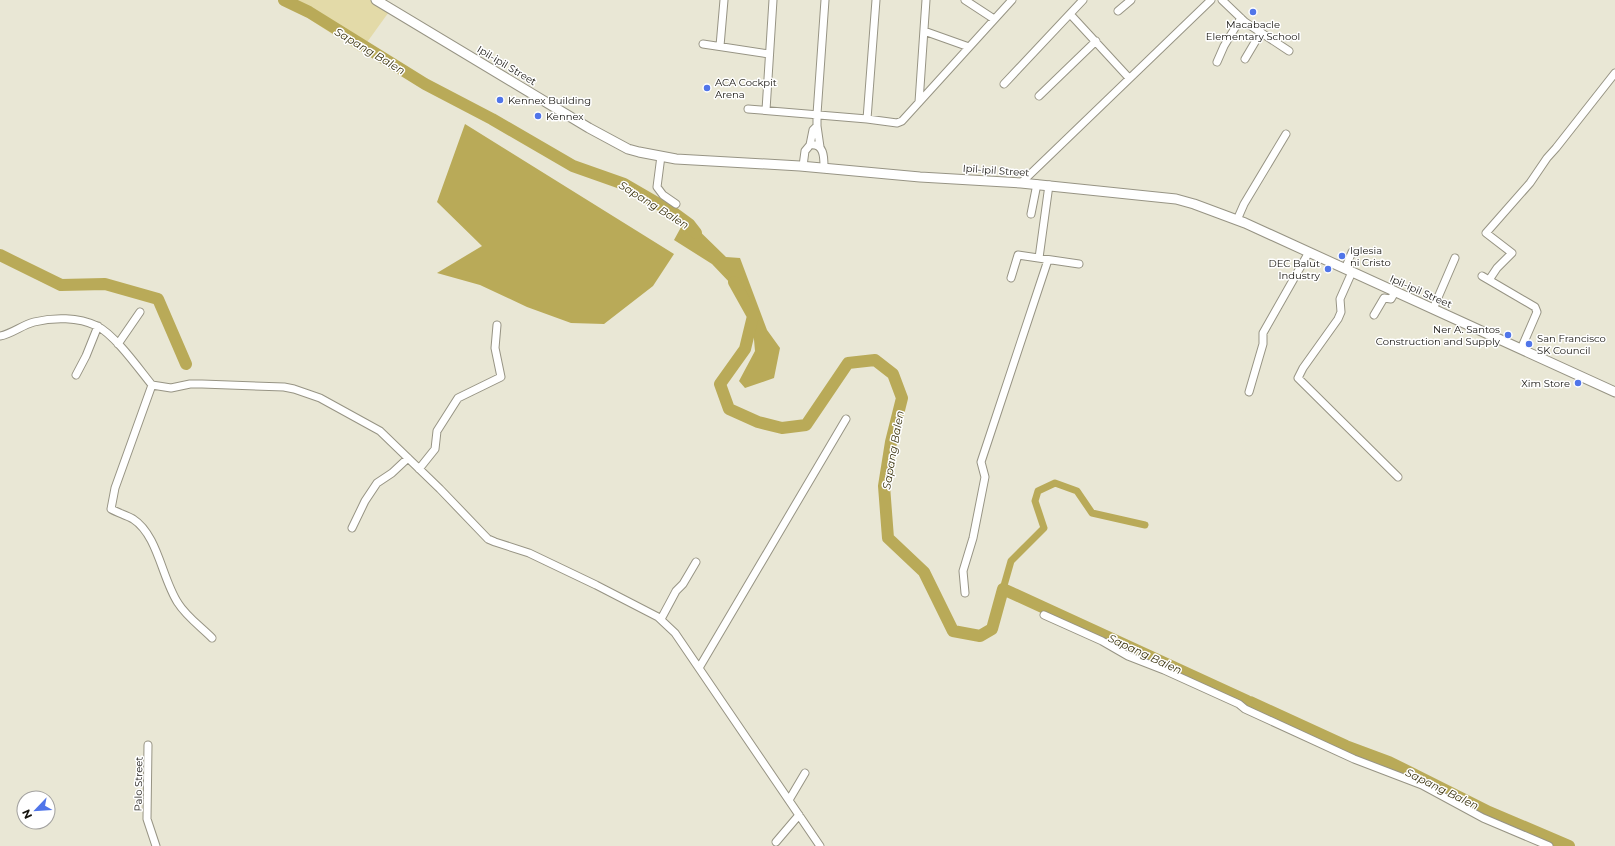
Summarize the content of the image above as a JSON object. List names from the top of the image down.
{
  "streets": {
    "street": ["Ipil-ipil Street", "Palo Street"]
  },
  "water": ["Sapang Balen"],
  "places": [
    "Macabacle Elementary School",
    "ACA Cockpit Arena",
    "Kennex Building",
    "Kennex",
    "Iglesia ni Cristo",
    "DEC Balut Industry",
    "Ner A. Santos Construction and Supply",
    "San Francisco SK Council",
    "Xim Store"
  ],
  "north": "bottom left"
}
